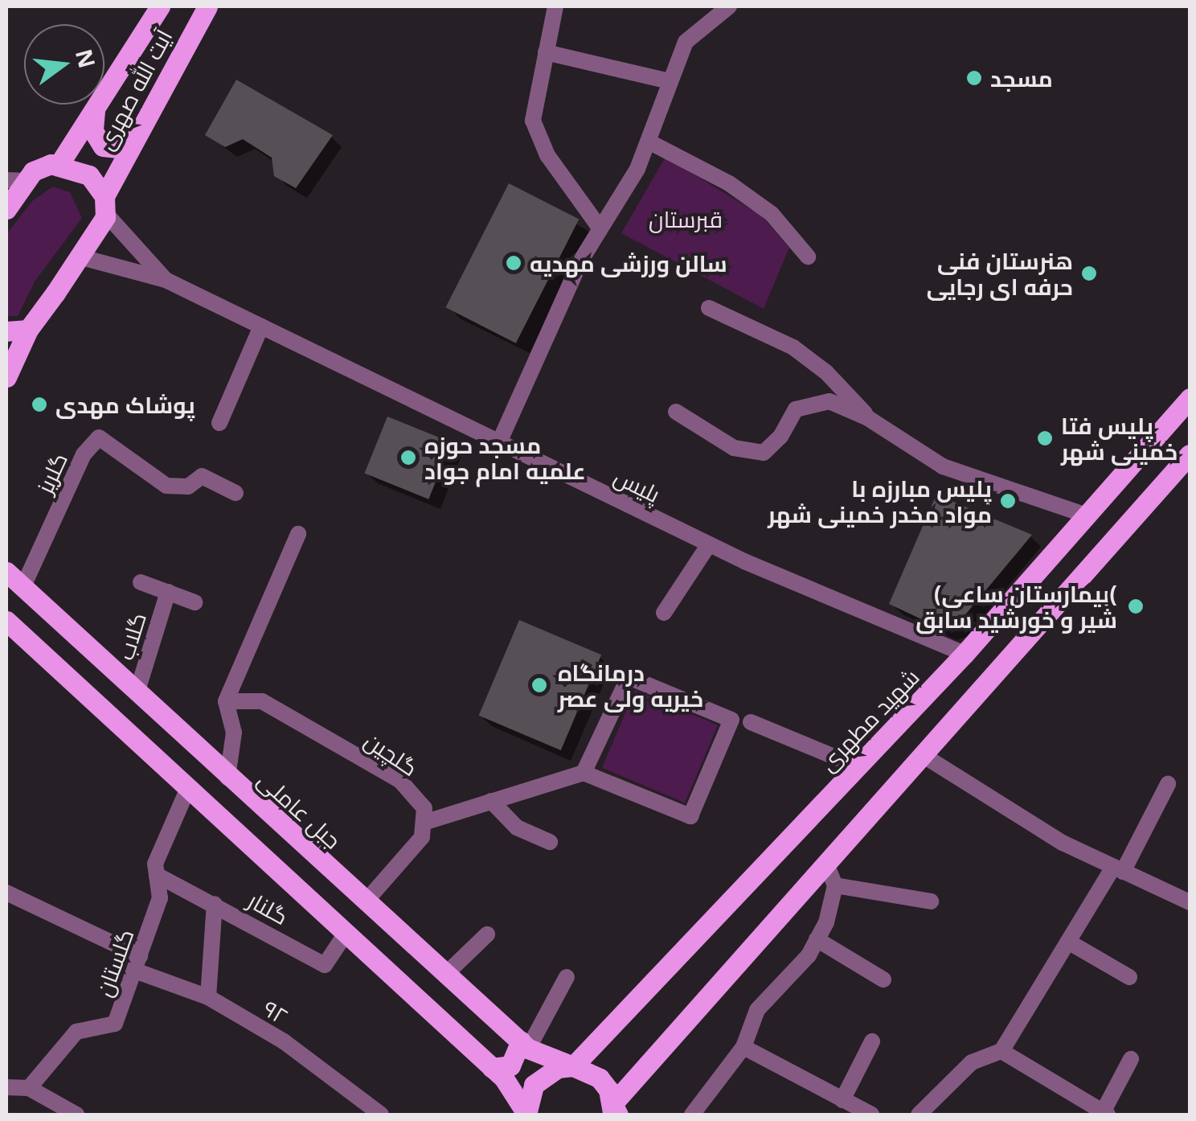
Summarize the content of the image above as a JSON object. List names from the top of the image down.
{
  "streets": {
    "main road": ["آیت الله صهری", "شهید مطهری", "جبل عاملی"],
    "street": [
      "گلریز",
      "پلیس",
      "گلاب",
      "گلچین",
      "گلنار",
      "گلستان",
      "۹۲"
    ]
  },
  "crossings": [
    ["گلریز", "جبل عاملی"],
    ["پلیس", "شهید مطهری"],
    ["گلاب", "جبل عاملی"],
    ["شهید مطهری", "جبل عاملی"],
    ["گلنار", "گلستان"],
    ["گلستان", "۹۲"]
  ],
  "parks": ["قبرستان"],
  "places": [
    "مسجد",
    "سالن ورزشی مهدیه",
    "هنرستان فنی حرفه ای رجایی",
    "پوشاک مهدی",
    "پلیس فتا خمینی شهر",
    "مسجد حوزه علمیه امام جواد",
    "پلیس مبارزه با مواد مخدر خمینی شهر",
    "(بیمارستان ساعی( شیر و خورشید سابق",
    "درمانگاه خیریه ولی عصر"
  ],
  "north": "right"
}
